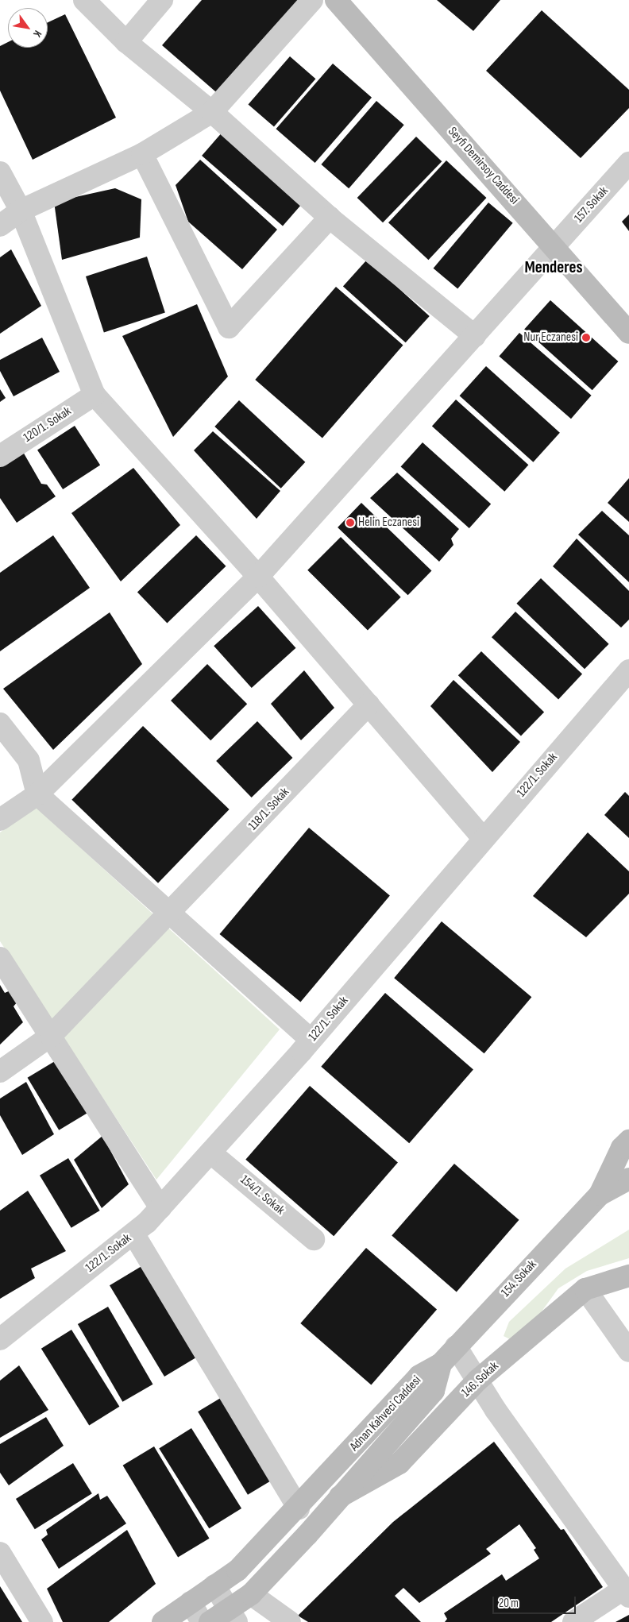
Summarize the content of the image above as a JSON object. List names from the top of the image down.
{
  "streets": {
    "main road": [
      "Seyfi Demirsoy Caddesi",
      "154. Sokak",
      "146. Sokak",
      "Adnan Kahveci Caddesi"
    ],
    "street": [
      "157. Sokak",
      "120/1. Sokak",
      "122/1. Sokak",
      "118/1. Sokak",
      "154/1. Sokak"
    ]
  },
  "crossings": [
    ["Seyfi Demirsoy Caddesi", "157. Sokak"],
    ["122/1. Sokak", "154/1. Sokak"],
    ["154. Sokak", "Adnan Kahveci Caddesi"],
    ["146. Sokak", "Adnan Kahveci Caddesi"]
  ],
  "districts": ["Menderes"],
  "places": ["Nur Eczanesi", "Helin Eczanesi"],
  "scale_bar": "20 m",
  "north": "bottom right"
}
